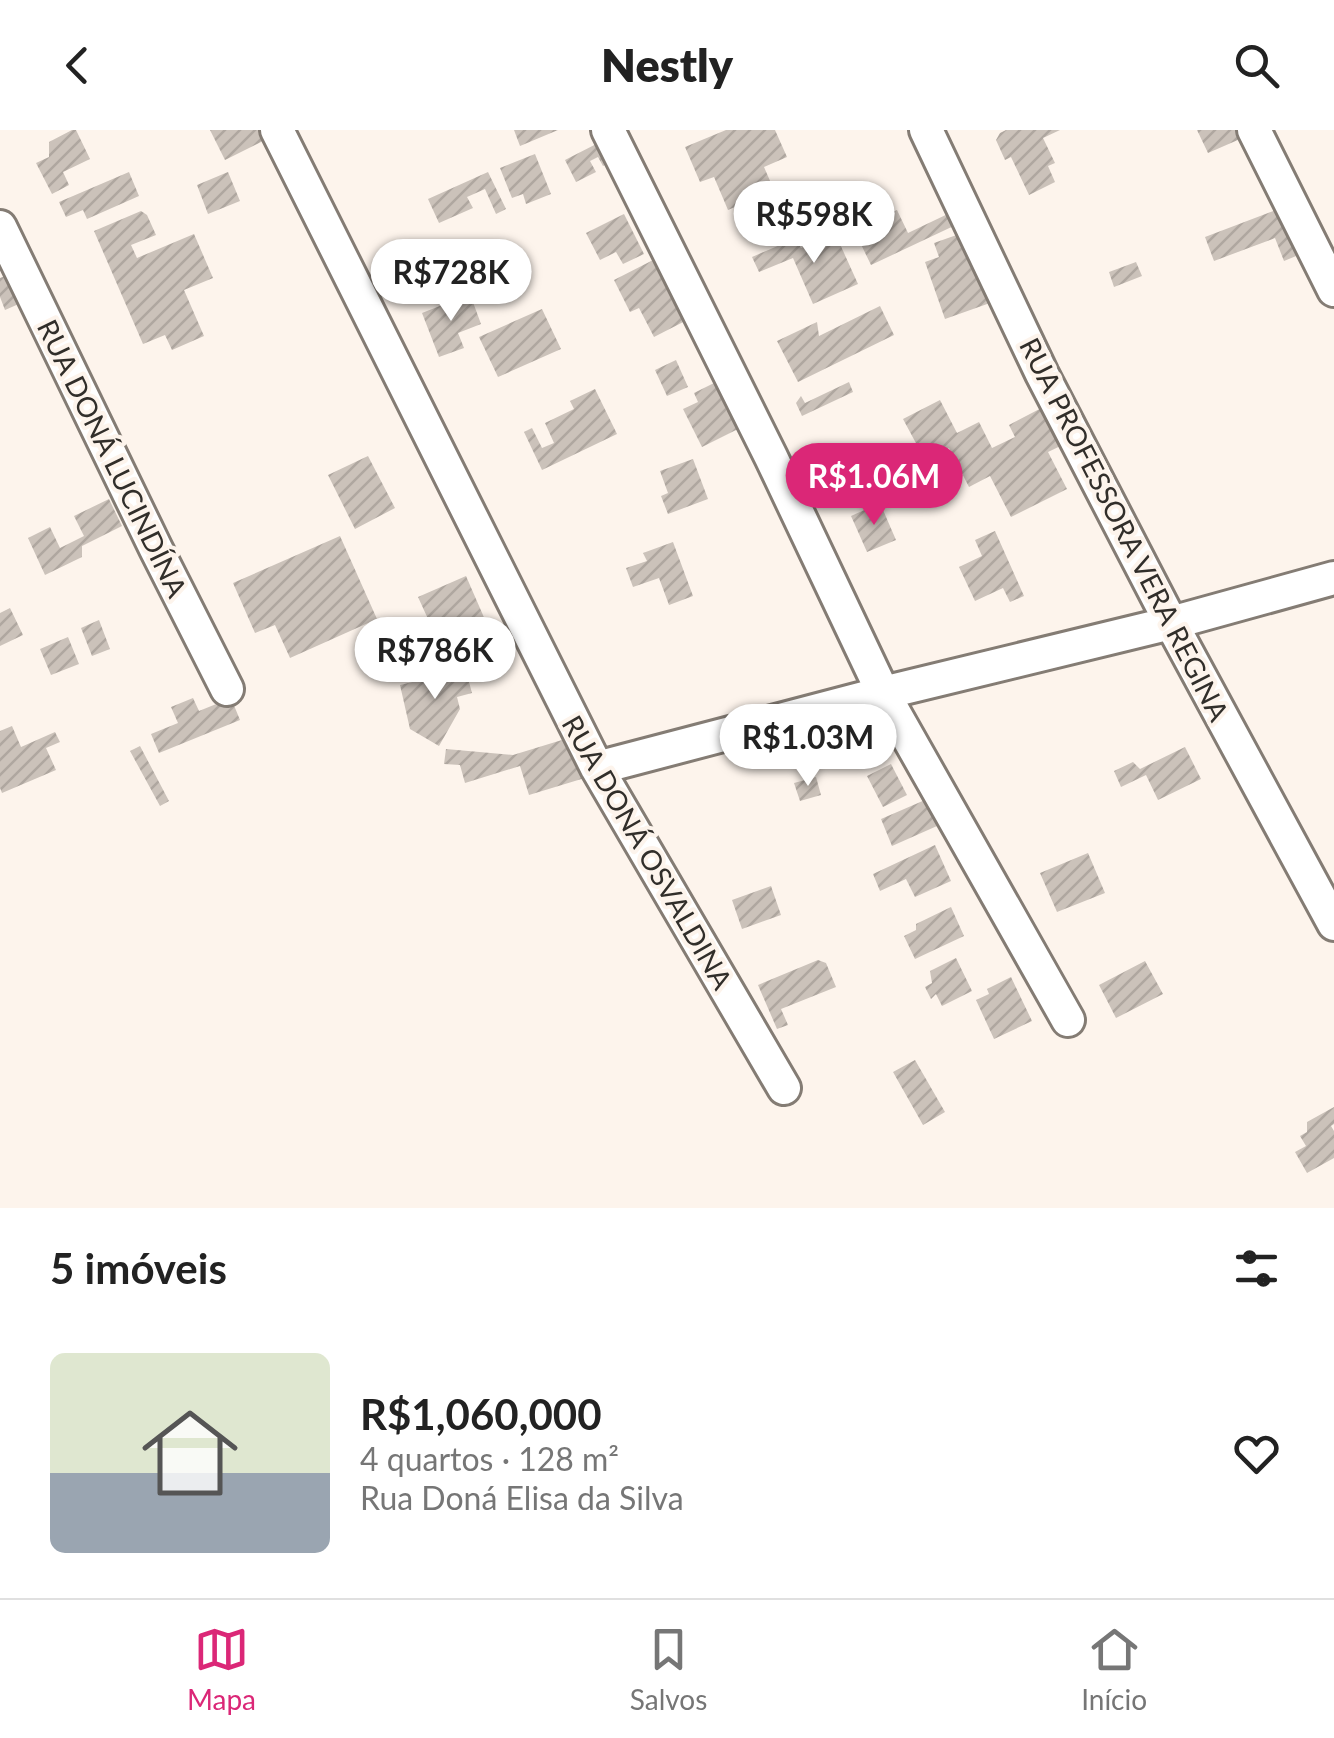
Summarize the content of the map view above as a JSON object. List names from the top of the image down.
{
  "streets": {
    "street": ["RUA DONÁ LUCINDÍNA", "RUA PROFESSORA VERA REGINA", "RUA DONÁ OSVALDINA"]
  },
  "page": {
    "header": "Nestly",
    "price": [
      "R$598K",
      "R$728K",
      "R$1.06M",
      "R$786K",
      "R$1.03M"
    ],
    "heading": "5 imóveis",
    "list": [
      {
        "name": "R$1,060,000",
        "note": "4 quartos · 128 m² · Rua Doná Elisa da Silva"
      }
    ],
    "tabs": ["Mapa", "Salvos", "Início"]
  }
}
